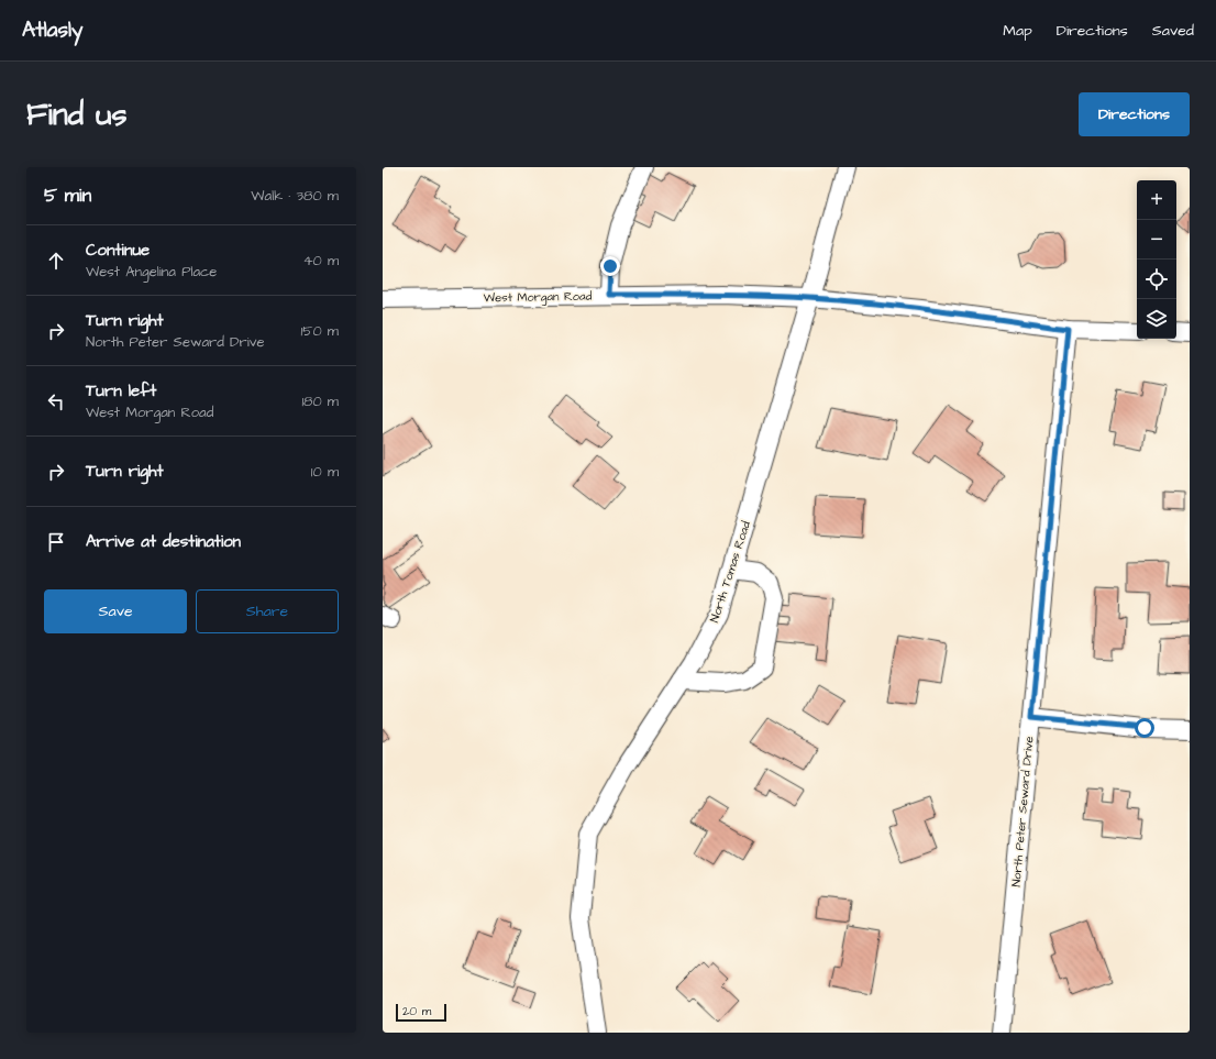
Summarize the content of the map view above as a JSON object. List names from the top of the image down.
{
  "streets": {
    "street": ["West Morgan Road", "North Tomas Road", "North Peter Seward Drive"]
  },
  "crossings": [
    ["West Morgan Road", "North Tomas Road"],
    ["West Morgan Road", "North Peter Seward Drive"]
  ],
  "scale_bar": "20 m",
  "page": {
    "header": "Atlasly",
    "nav": ["Map", "Directions", "Saved"],
    "buttons": [
      "Directions",
      ["Save", "Share"]
    ],
    "title": "Find us",
    "heading": ["5 min", "Walk · 380 m"],
    "map_buttons": ["+", "−"],
    "list": [
      ["Continue", "West Angelina Place", "40 m"],
      ["Turn right", "North Peter Seward Drive", "150 m"],
      ["Turn left", "West Morgan Road", "180 m"],
      ["Turn right", "10 m"],
      "Arrive at destination"
    ],
    "scale": "20 m"
  }
}
